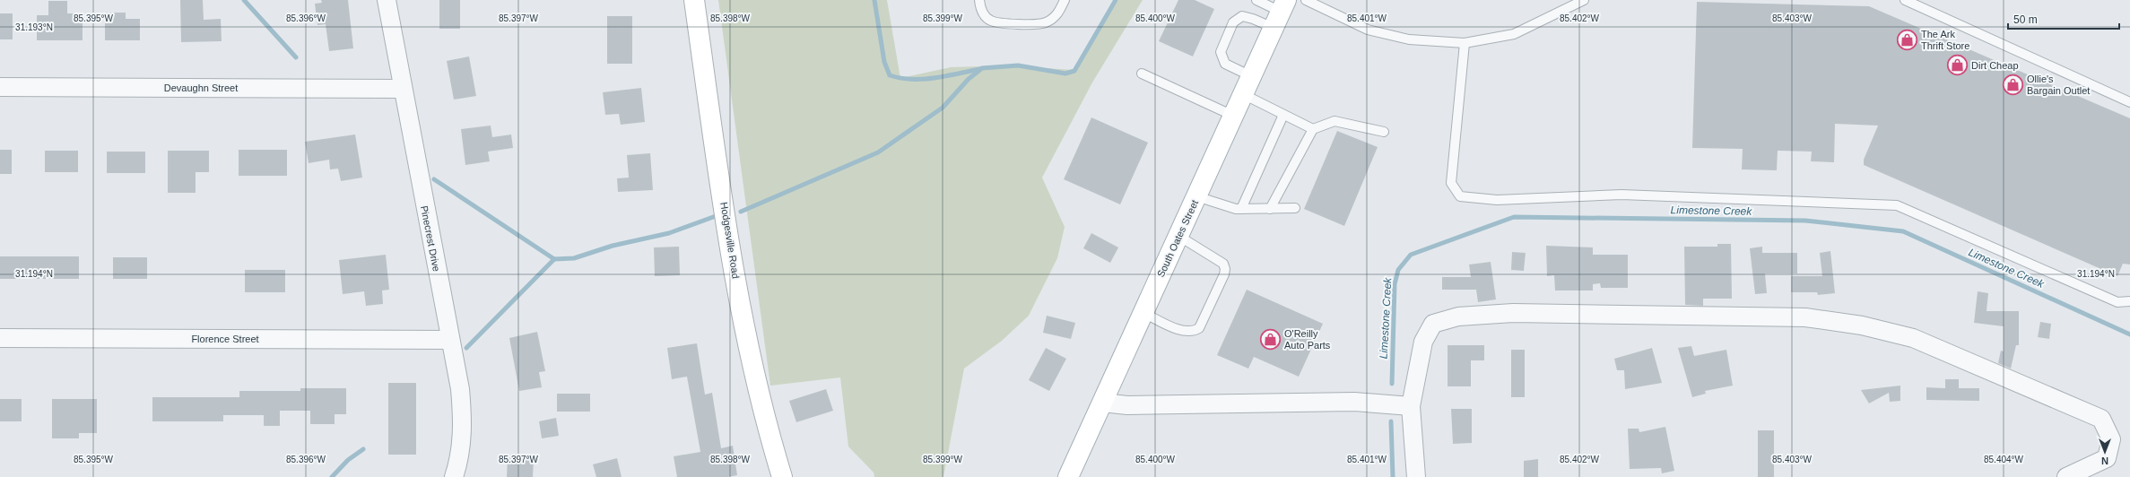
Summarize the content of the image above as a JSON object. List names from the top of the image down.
{
  "streets": {
    "main road": ["South Oates Street", "Hodgesville Road"],
    "street": ["Devaughn Street", "Pinecrest Drive", "Florence Street"]
  },
  "crossings": [
    ["Devaughn Street", "Pinecrest Drive"],
    ["Pinecrest Drive", "Florence Street"]
  ],
  "water": ["Limestone Creek"],
  "places": {
    "shop": [
      "The Ark Thrift Store",
      "Dirt Cheap",
      "Ollie's Bargain Outlet",
      "O'Reilly Auto Parts"
    ]
  },
  "scale_bar": "50 m",
  "north": "bottom",
  "coordinates": [
    "85.395°W",
    "85.396°W",
    "85.397°W",
    "85.398°W",
    "85.399°W",
    "85.400°W",
    "85.401°W",
    "85.402°W",
    "85.403°W",
    "31.193°N",
    "31.194°N",
    "85.404°W"
  ]
}
